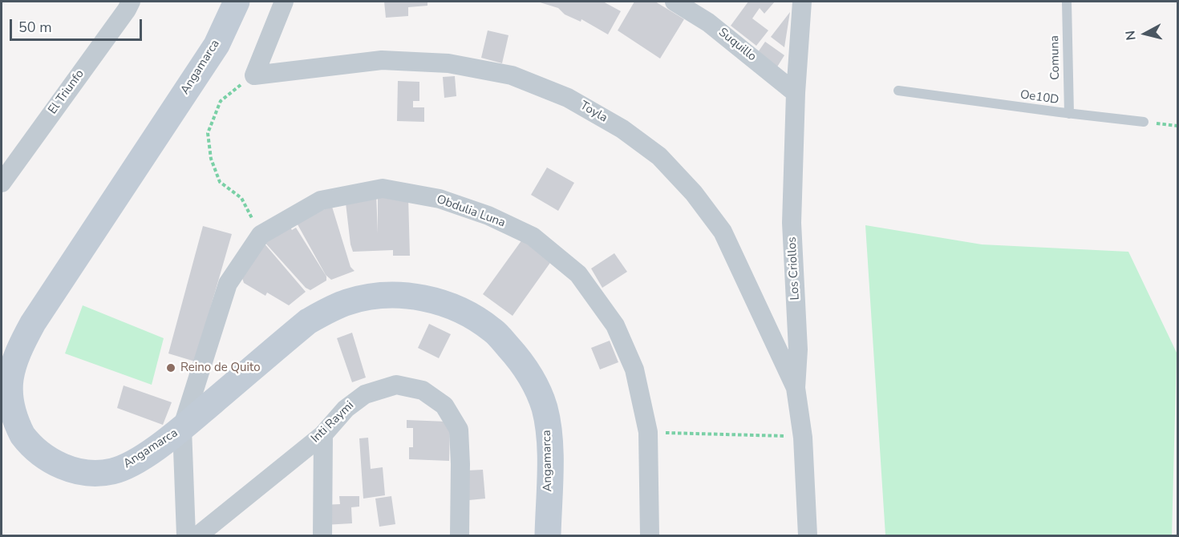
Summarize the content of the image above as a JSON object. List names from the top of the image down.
{
  "streets": {
    "street": [
      "Suquillo",
      "Angamarca",
      "El Triunfo",
      "Toyla",
      "Obdulia Luna",
      "Los Criollos",
      "Inti Raymi"
    ],
    "lane": ["Comuna", "Oe10D"]
  },
  "crossings": [
    ["Suquillo", "Los Criollos"],
    ["Comuna", "Oe10D"],
    ["Angamarca", "Obdulia Luna"],
    ["Toyla", "Los Criollos"]
  ],
  "places": ["Reino de Quito"],
  "scale_bar": "50 m",
  "north": "left"
}
